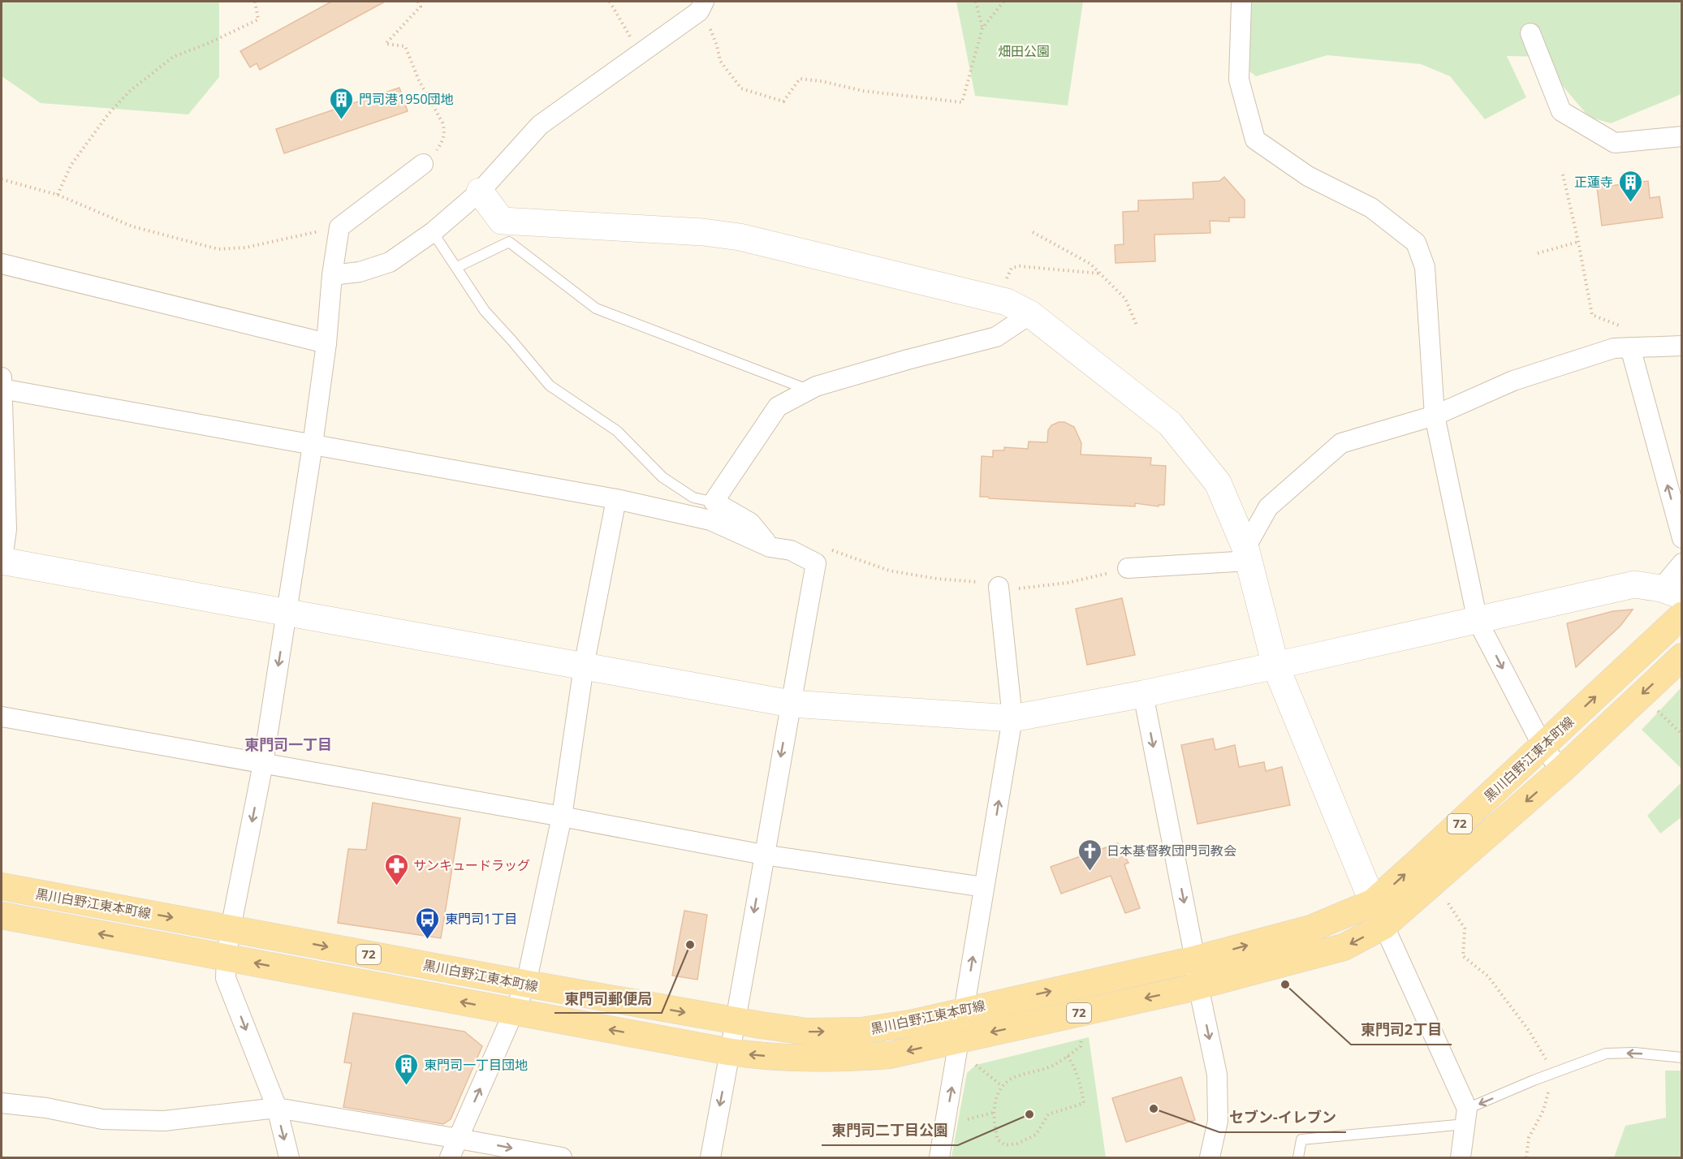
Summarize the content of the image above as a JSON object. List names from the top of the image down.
{
  "streets": {
    "main road": ["黒川白野江東本町線", "72"]
  },
  "districts": ["東門司一丁目"],
  "parks": ["畑田公園"],
  "places": {
    "building": ["門司港1950団地", "正蓮寺", "東門司一丁目団地"],
    "church": ["日本基督教団門司教会"],
    "pharmacy": ["サンキュードラッグ"],
    "bus stop": ["東門司1丁目"],
    "other": [
      "東門司郵便局",
      "東門司2丁目",
      "セブン-イレブン",
      "東門司二丁目公園"
    ]
  }
}
